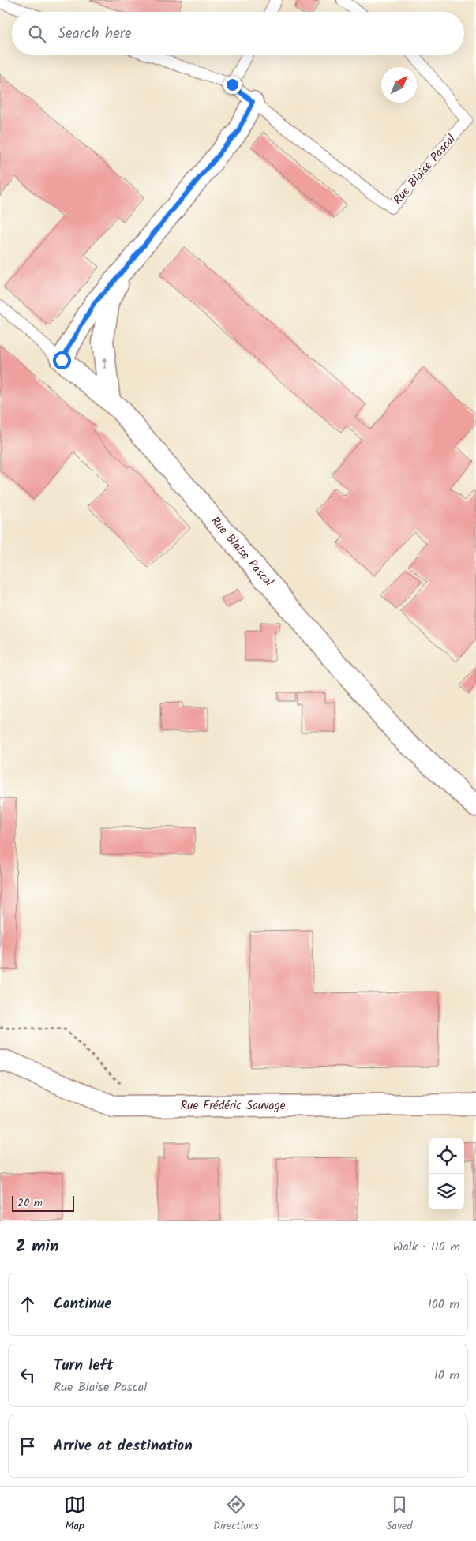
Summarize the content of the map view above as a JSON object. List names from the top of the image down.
{
  "streets": {
    "street": ["Rue Blaise Pascal", "Rue Frédéric Sauvage"]
  },
  "scale_bar": "20 m",
  "north": "top right",
  "page": {
    "search": "Search here",
    "scale": "20 m",
    "heading": ["2 min", "Walk · 110 m"],
    "list": [
      ["Continue", "100 m"],
      ["Turn left", "Rue Blaise Pascal", "10 m"],
      "Arrive at destination"
    ],
    "nav": ["Map", "Directions", "Saved"]
  }
}
